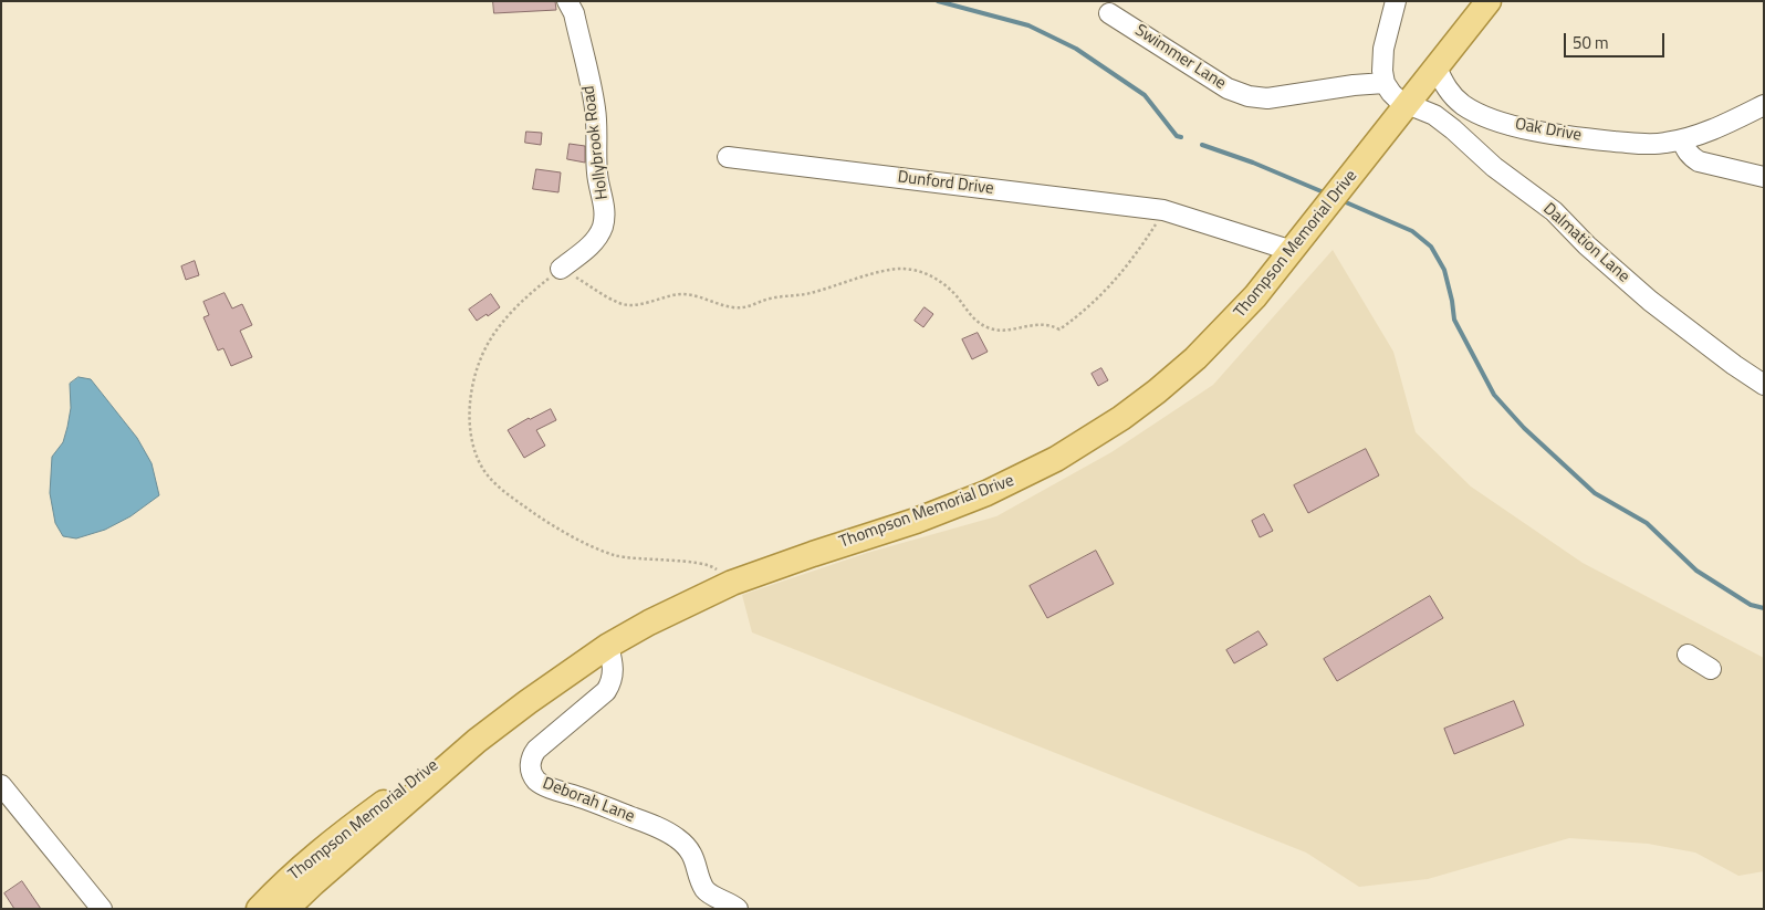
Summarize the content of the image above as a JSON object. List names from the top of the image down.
{
  "streets": {
    "main road": ["Thompson Memorial Drive"],
    "street": [
      "Swimmer Lane",
      "Oak Drive",
      "Hollybrook Road",
      "Dunford Drive",
      "Dalmation Lane",
      "Deborah Lane"
    ]
  },
  "crossings": [
    ["Oak Drive", "Thompson Memorial Drive"],
    ["Dunford Drive", "Thompson Memorial Drive"],
    ["Dalmation Lane", "Thompson Memorial Drive"],
    ["Thompson Memorial Drive", "Deborah Lane"]
  ],
  "scale_bar": "50 m"
}
